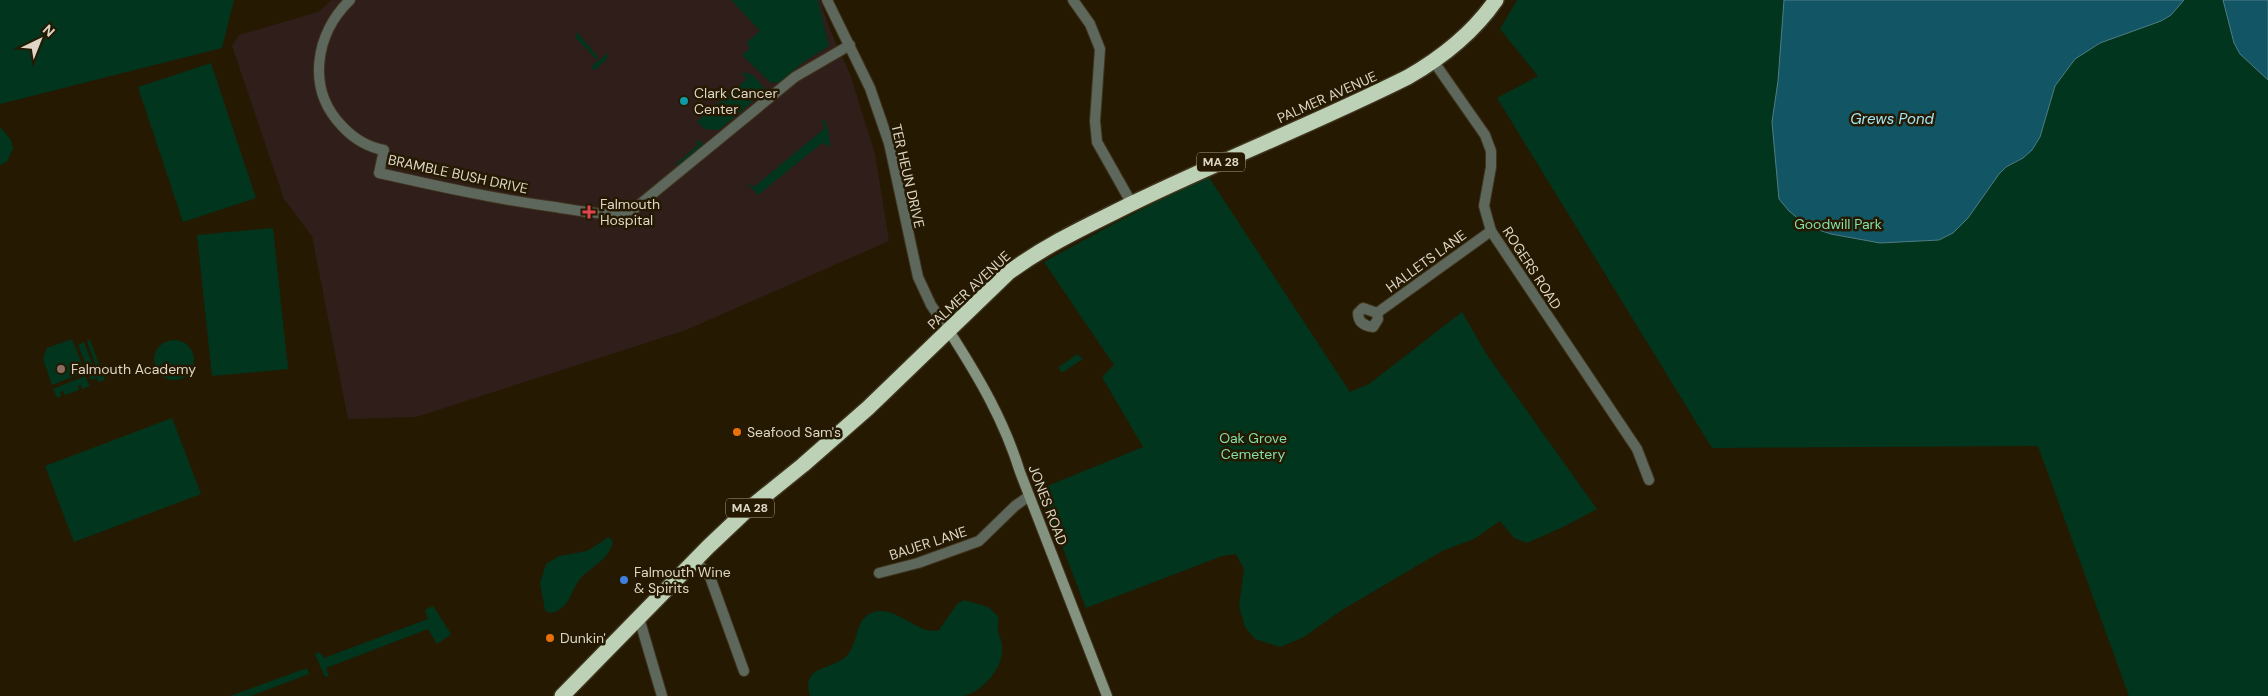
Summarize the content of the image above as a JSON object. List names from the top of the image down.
{
  "streets": {
    "highway": ["PALMER AVENUE", "MA 28"],
    "main road": ["JONES ROAD"],
    "street": [
      "BRAMBLE BUSH DRIVE",
      "TER HEUN DRIVE",
      "HALLETS LANE",
      "ROGERS ROAD",
      "BAUER LANE"
    ]
  },
  "crossings": [
    ["PALMER AVENUE", "TER HEUN DRIVE"],
    ["PALMER AVENUE", "ROGERS ROAD"],
    ["PALMER AVENUE", "JONES ROAD"],
    ["BRAMBLE BUSH DRIVE", "TER HEUN DRIVE"],
    ["TER HEUN DRIVE", "JONES ROAD"],
    ["HALLETS LANE", "ROGERS ROAD"],
    ["JONES ROAD", "BAUER LANE"]
  ],
  "water": ["Grews Pond"],
  "parks": ["Goodwill Park", "Oak Grove Cemetery"],
  "places": {
    "other": [
      "Clark Cancer Center",
      "Falmouth Academy",
      "Seafood Sam's",
      "Falmouth Wine & Spirits",
      "Dunkin'"
    ],
    "health": ["Falmouth Hospital"]
  },
  "north": "top right"
}
